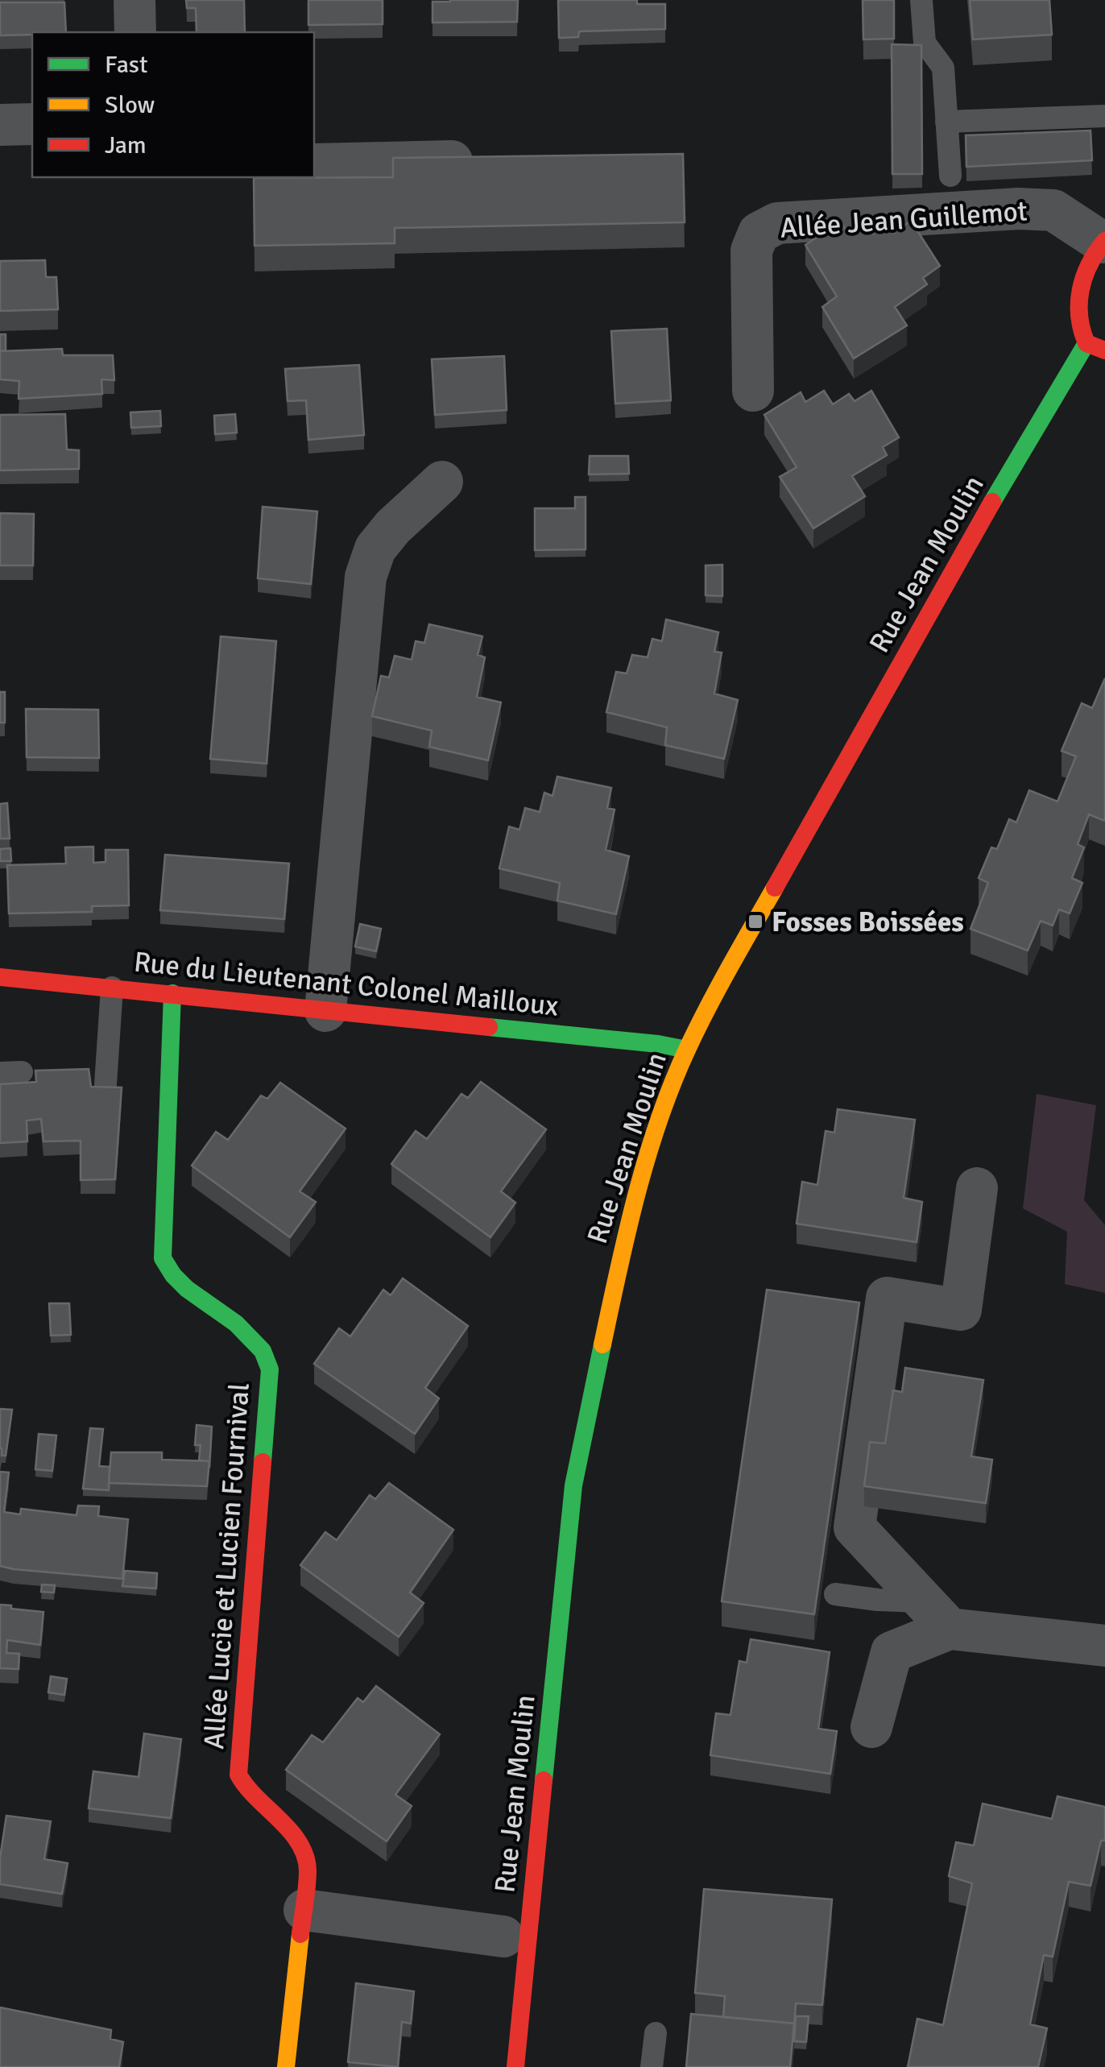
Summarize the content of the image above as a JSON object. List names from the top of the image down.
{
  "streets": {
    "street": [
      "Allée Jean Guillemot",
      "Rue Jean Moulin",
      "Rue du Lieutenant Colonel Mailloux",
      "Allée Lucie et Lucien Fournival"
    ]
  },
  "crossings": [
    ["Rue Jean Moulin", "Rue du Lieutenant Colonel Mailloux"],
    ["Rue du Lieutenant Colonel Mailloux", "Allée Lucie et Lucien Fournival"]
  ],
  "places": {
    "transit": ["Fosses Boissées"]
  },
  "legend": ["Fast", "Slow", "Jam"]
}
